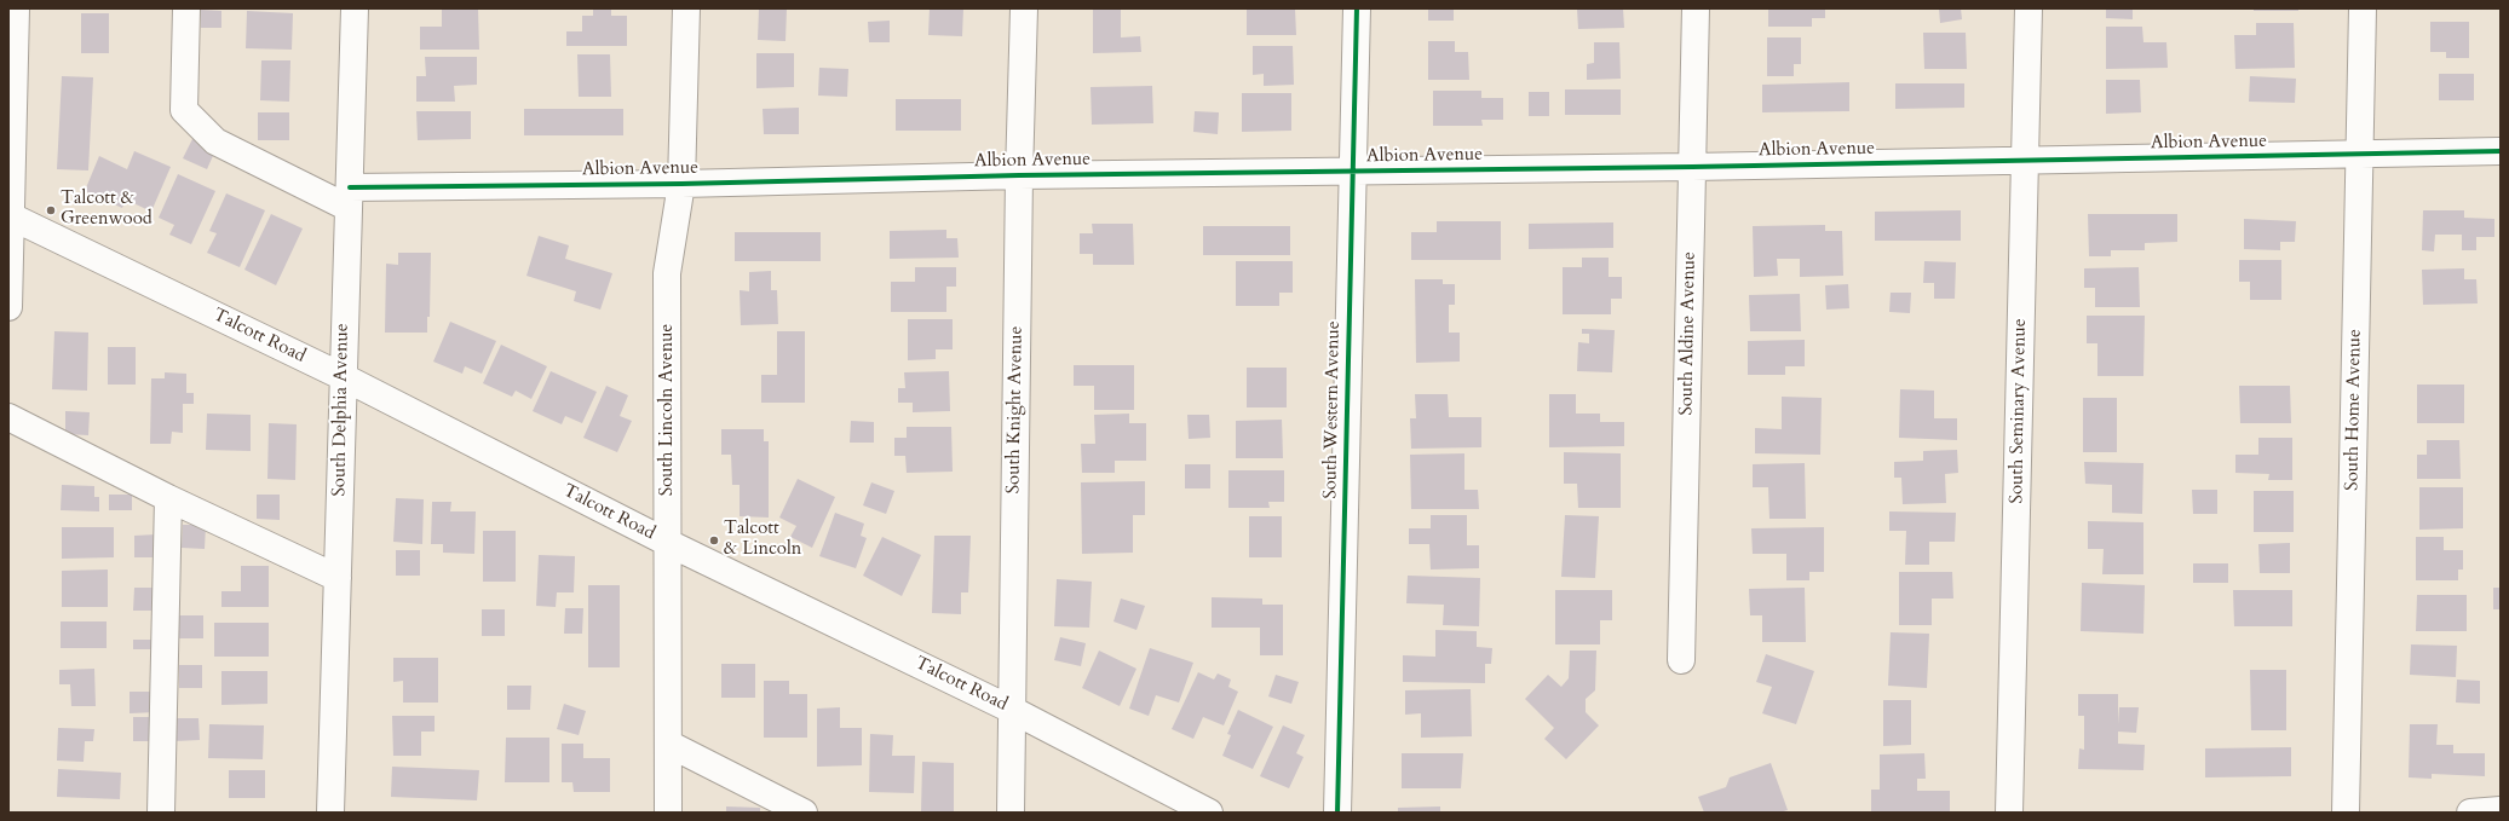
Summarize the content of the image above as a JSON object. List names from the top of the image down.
{
  "streets": {
    "street": [
      "Albion Avenue",
      "South Aldine Avenue",
      "Talcott Road",
      "South Delphia Avenue",
      "South Lincoln Avenue",
      "South Knight Avenue",
      "South Western Avenue",
      "South Home Avenue",
      "South Seminary Avenue"
    ]
  },
  "crossings": [
    ["Albion Avenue", "South Aldine Avenue"],
    ["Albion Avenue", "South Delphia Avenue"],
    ["Albion Avenue", "South Lincoln Avenue"],
    ["Albion Avenue", "South Knight Avenue"],
    ["Albion Avenue", "South Western Avenue"],
    ["Albion Avenue", "South Home Avenue"],
    ["Albion Avenue", "South Seminary Avenue"],
    ["Talcott Road", "South Delphia Avenue"],
    ["Talcott Road", "South Lincoln Avenue"],
    ["Talcott Road", "South Knight Avenue"]
  ],
  "places": ["Talcott & Greenwood", "Talcott & Lincoln"]
}
